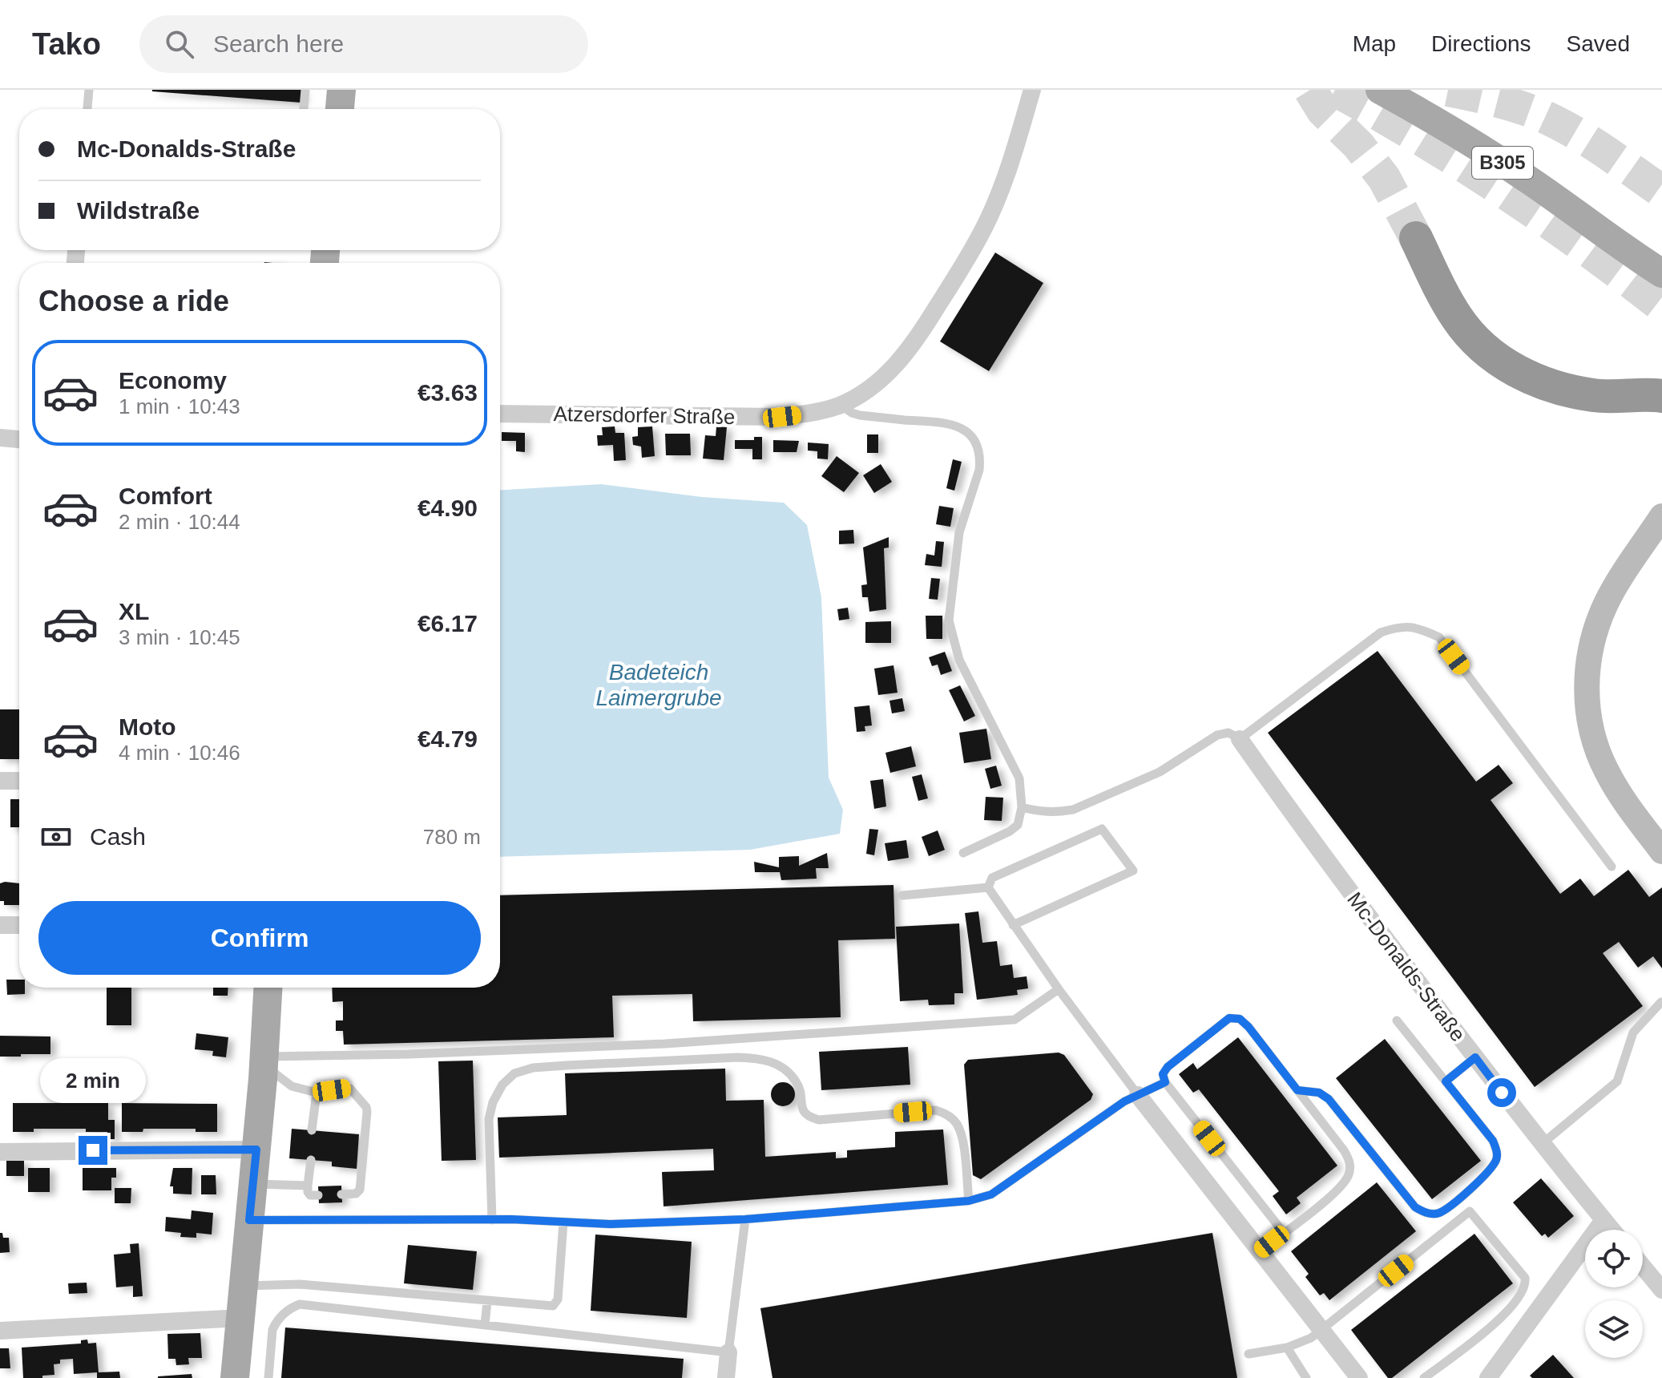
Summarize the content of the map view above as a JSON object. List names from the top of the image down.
{
  "streets": {
    "main road": ["B305"],
    "street": ["Atzersdorfer Straße", "Mc-Donalds-Straße"]
  },
  "water": ["Badeteich Laimergrube"],
  "page": {
    "header": "Tako",
    "search": "Search here",
    "nav": ["Map", "Directions", "Saved"],
    "banner": ["Mc-Donalds-Straße", "Wildstraße"],
    "heading": "Choose a ride",
    "list": [
      {
        "name": "Economy",
        "note": "1 min · 10:43",
        "value": "€3.63"
      },
      {
        "name": "Comfort",
        "note": "2 min · 10:44",
        "value": "€4.90"
      },
      {
        "name": "XL",
        "note": "3 min · 10:45",
        "value": "€6.17"
      },
      {
        "name": "Moto",
        "note": "4 min · 10:46",
        "value": "€4.79"
      }
    ],
    "pay": ["Cash", "780 m"],
    "buttons": "Confirm",
    "bubble": "2 min"
  }
}
